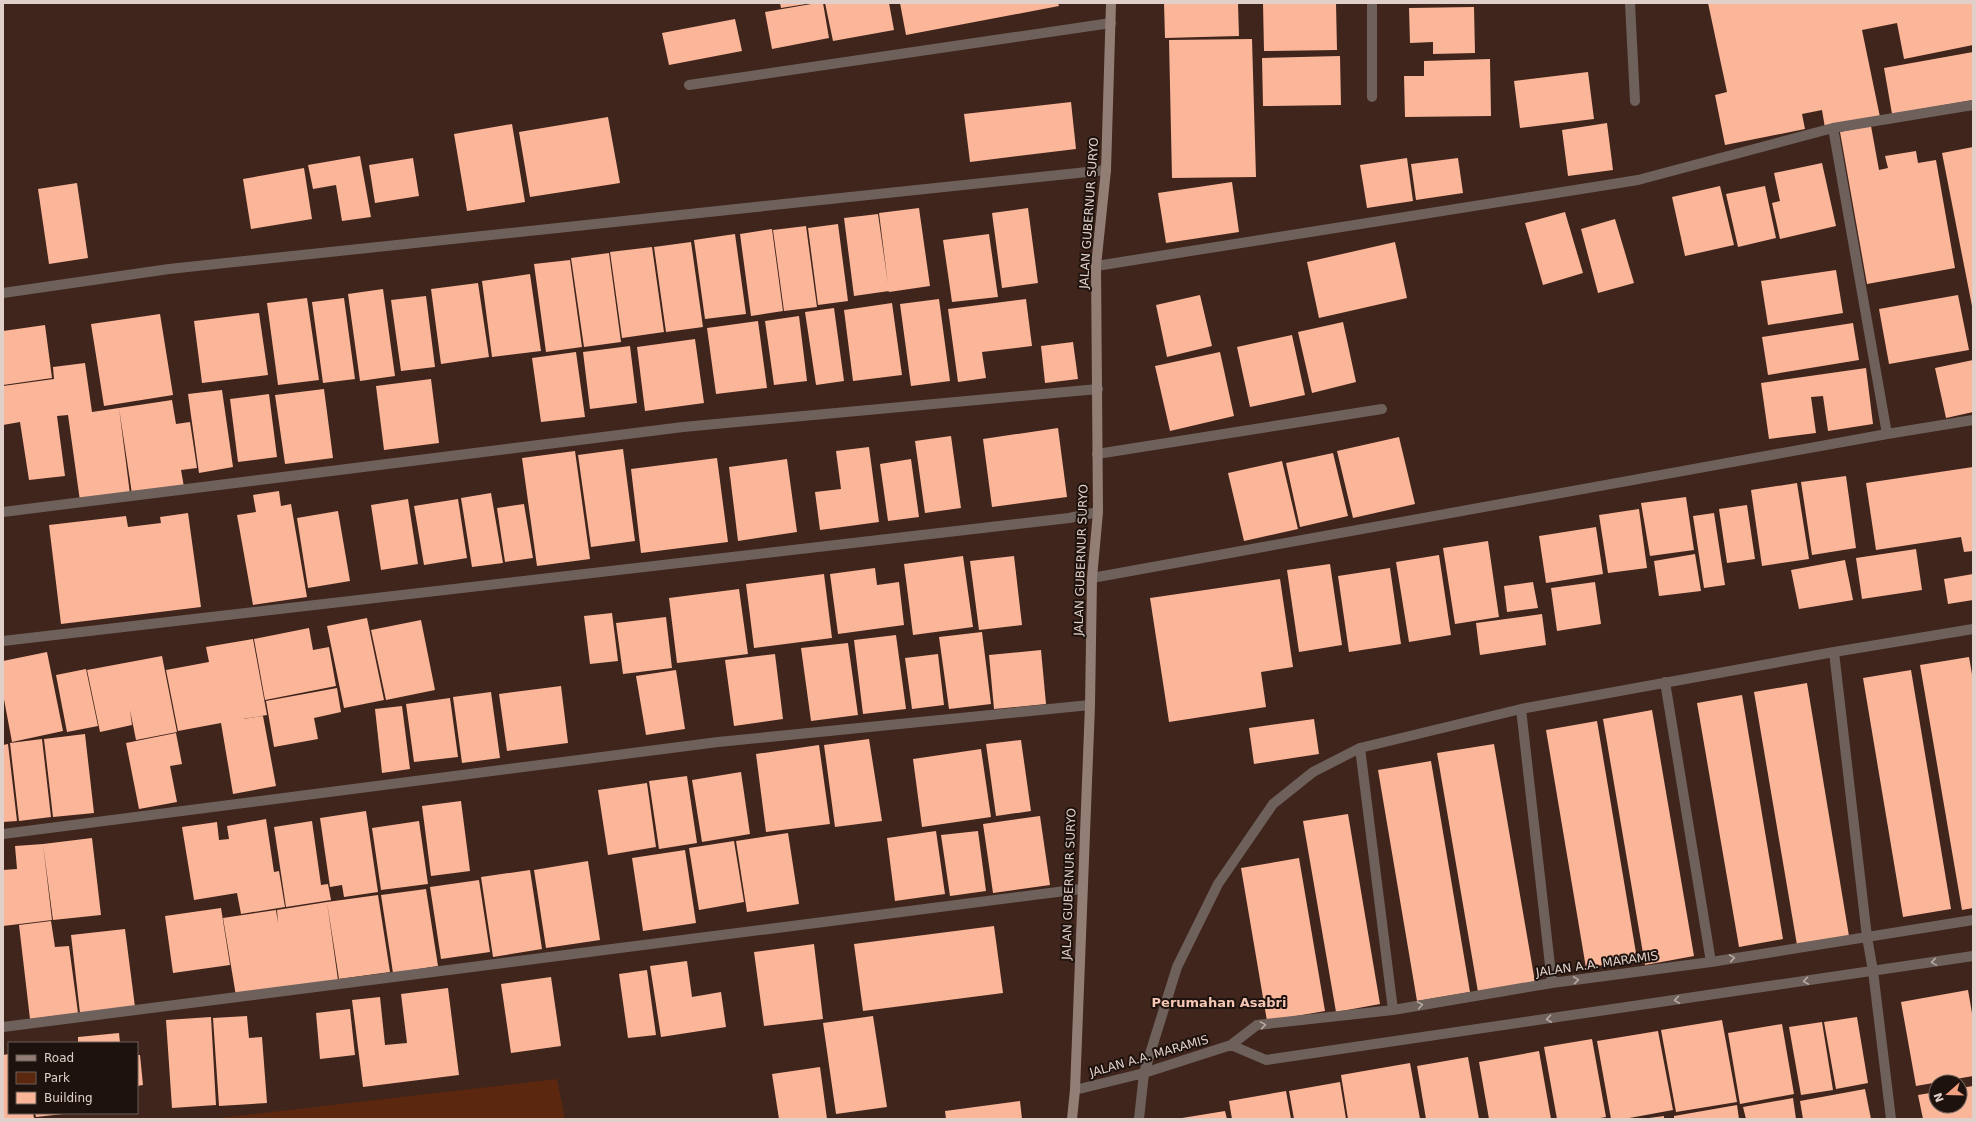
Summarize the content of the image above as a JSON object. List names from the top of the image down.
{
  "streets": {
    "main road": ["JALAN GUBERNUR SURYO"],
    "street": ["JALAN A.A. MARAMIS"]
  },
  "crossings": [
    ["JALAN GUBERNUR SURYO", "JALAN A.A. MARAMIS"]
  ],
  "districts": ["Perumahan Asabri"],
  "legend": ["Road", "Park", "Building"],
  "north": "left"
}
